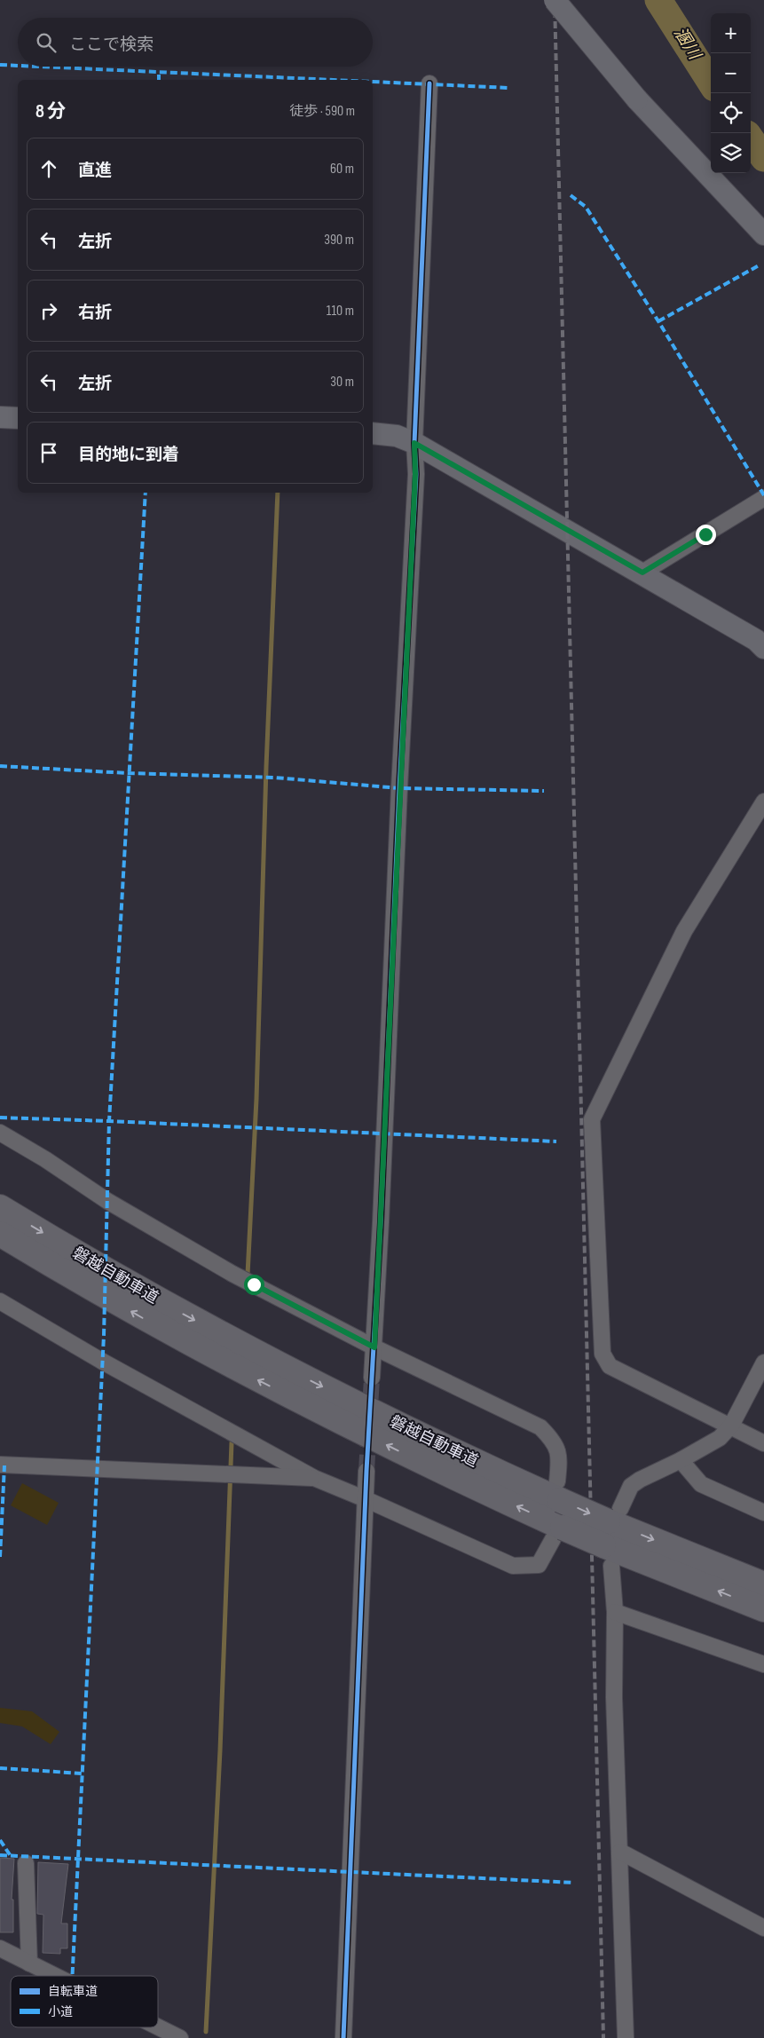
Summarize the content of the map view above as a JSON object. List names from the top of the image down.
{
  "streets": {
    "highway": ["磐越自動車道"]
  },
  "water": ["溷川"],
  "legend": ["自転車道", "小道"],
  "page": {
    "map_buttons": ["+", "−"],
    "search": "ここで検索",
    "heading": ["8 分", "徒歩 · 590 m"],
    "list": [
      ["直進", "60 m"],
      ["左折", "390 m"],
      ["右折", "110 m"],
      ["左折", "30 m"],
      "目的地に到着"
    ]
  }
}
